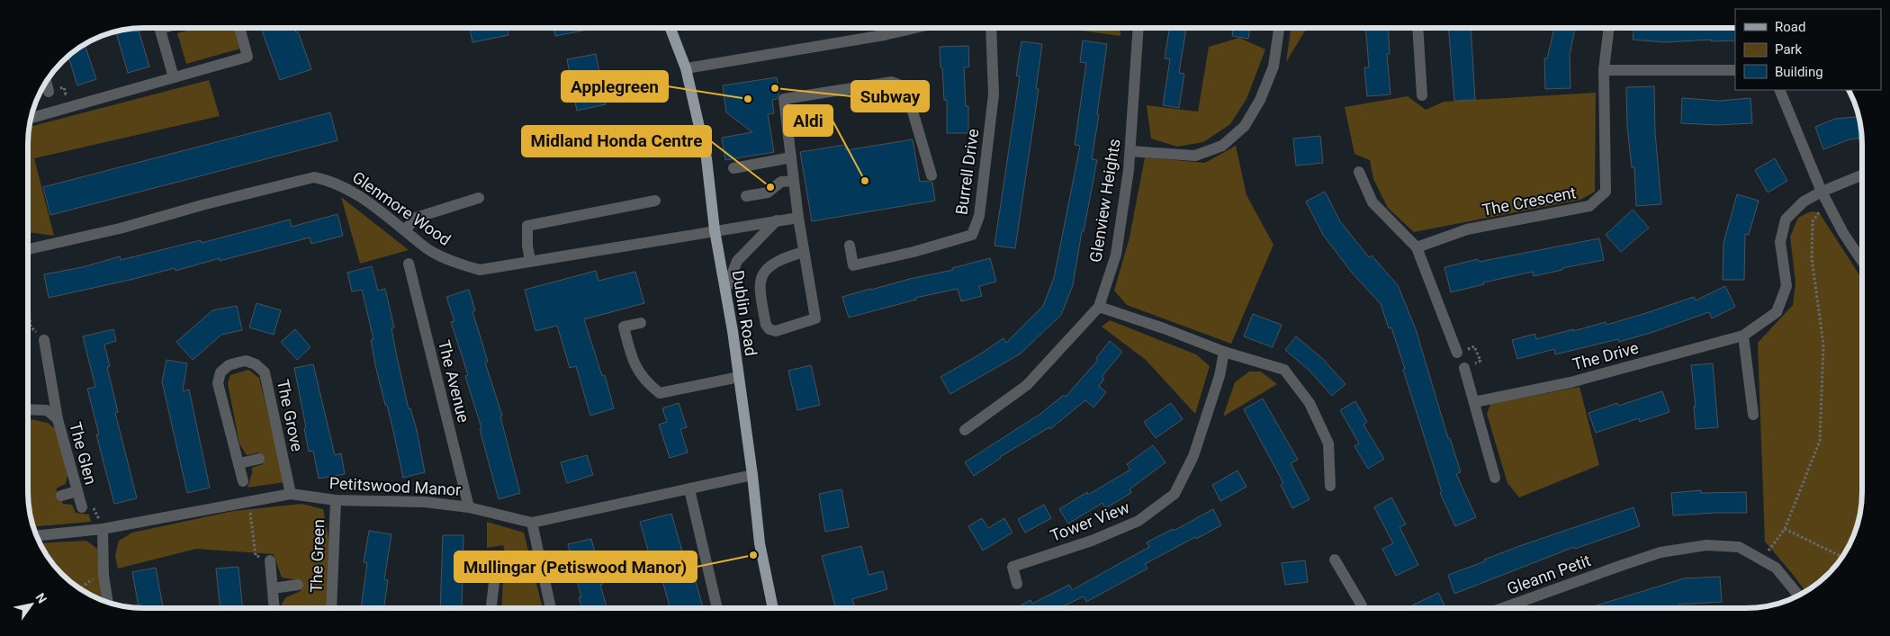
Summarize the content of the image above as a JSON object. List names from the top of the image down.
{
  "streets": {
    "main road": ["Dublin Road"],
    "street": [
      "Burrell Drive",
      "Glenview Heights",
      "The Crescent",
      "Glenmore Wood",
      "The Drive",
      "The Avenue",
      "The Grove",
      "The Glen",
      "Petitswood Manor",
      "Tower View",
      "The Green",
      "Gleann Petit"
    ]
  },
  "crossings": [
    ["Glenmore Wood", "Dublin Road"],
    ["Dublin Road", "Petitswood Manor"],
    ["The Avenue", "Petitswood Manor"],
    ["The Grove", "Petitswood Manor"],
    ["Petitswood Manor", "The Green"]
  ],
  "places": [
    "Subway",
    "Applegreen",
    "Aldi",
    "Midland Honda Centre",
    "Mullingar (Petiswood Manor)"
  ],
  "legend": ["Road", "Park", "Building"],
  "north": "top right"
}
